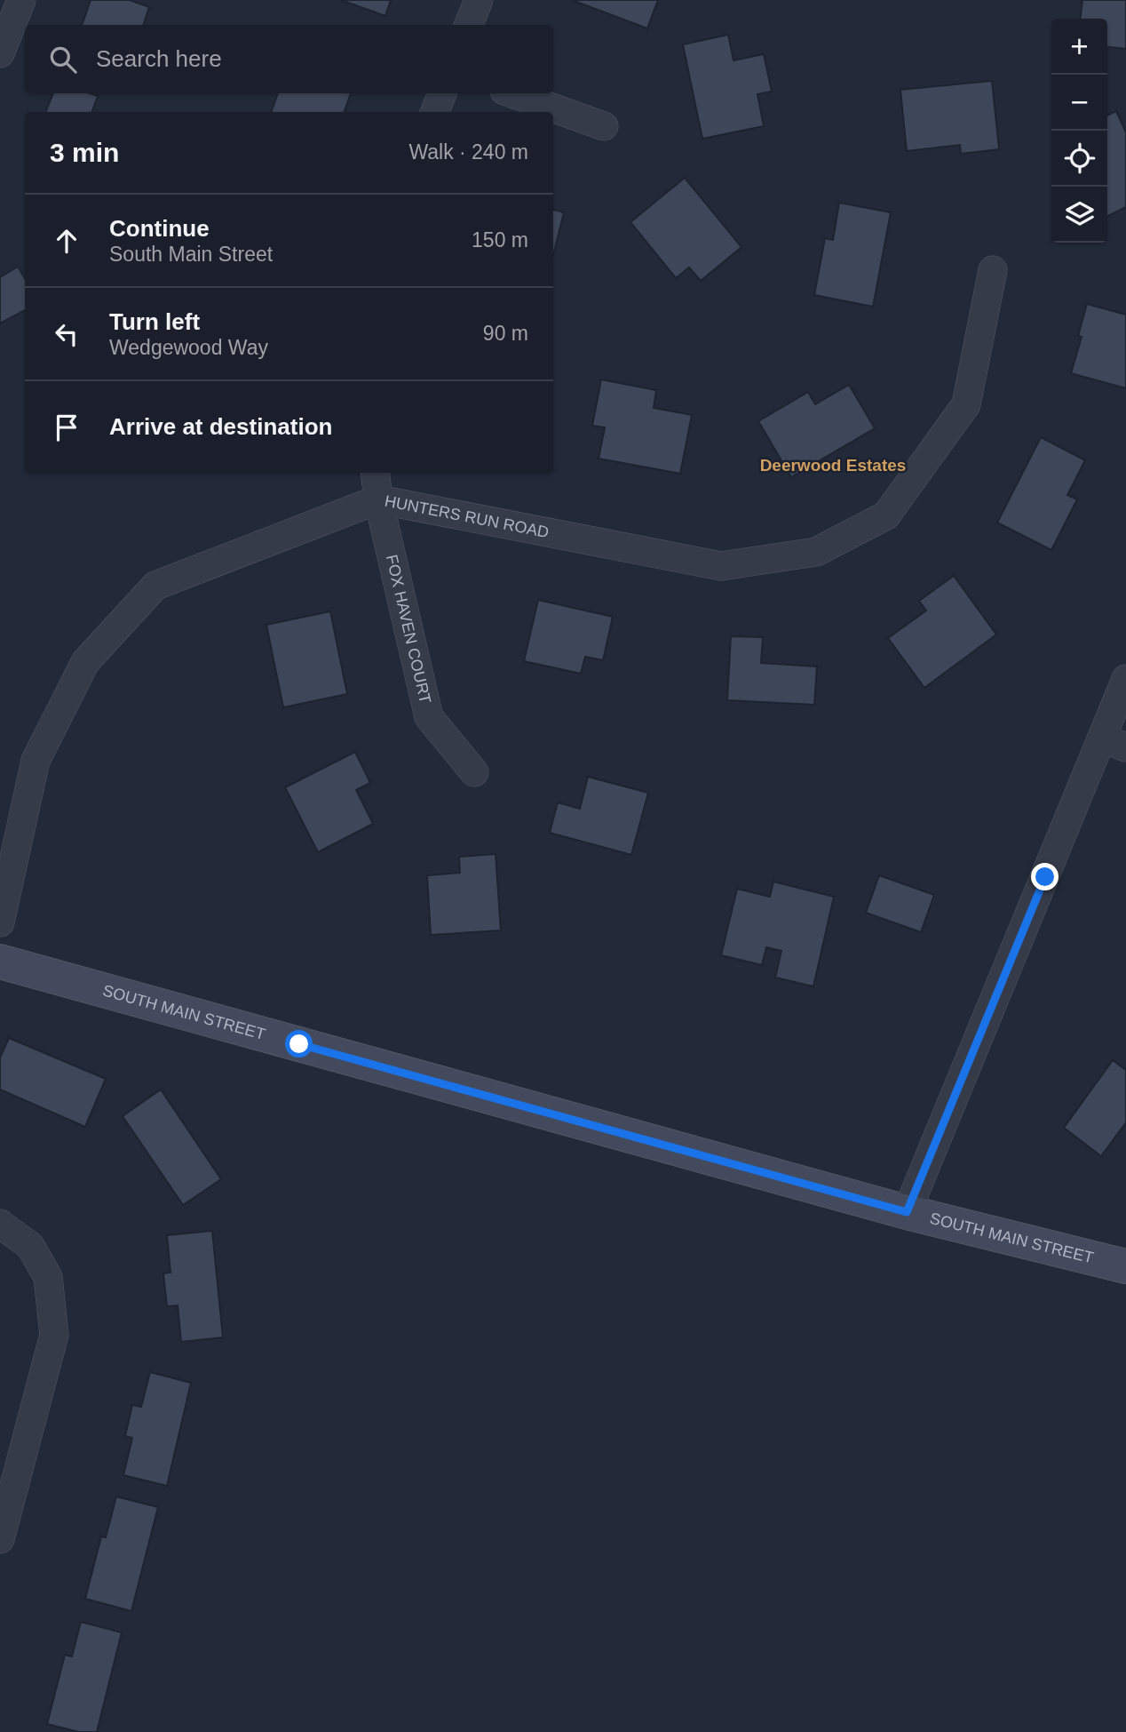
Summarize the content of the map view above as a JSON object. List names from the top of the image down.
{
  "streets": {
    "street": ["HUNTERS RUN ROAD", "FOX HAVEN COURT", "SOUTH MAIN STREET"]
  },
  "crossings": [
    ["HUNTERS RUN ROAD", "FOX HAVEN COURT"]
  ],
  "districts": ["Deerwood Estates"],
  "page": {
    "map_buttons": ["+", "−"],
    "search": "Search here",
    "heading": ["3 min", "Walk · 240 m"],
    "list": [
      ["Continue", "South Main Street", "150 m"],
      ["Turn left", "Wedgewood Way", "90 m"],
      "Arrive at destination"
    ]
  }
}
